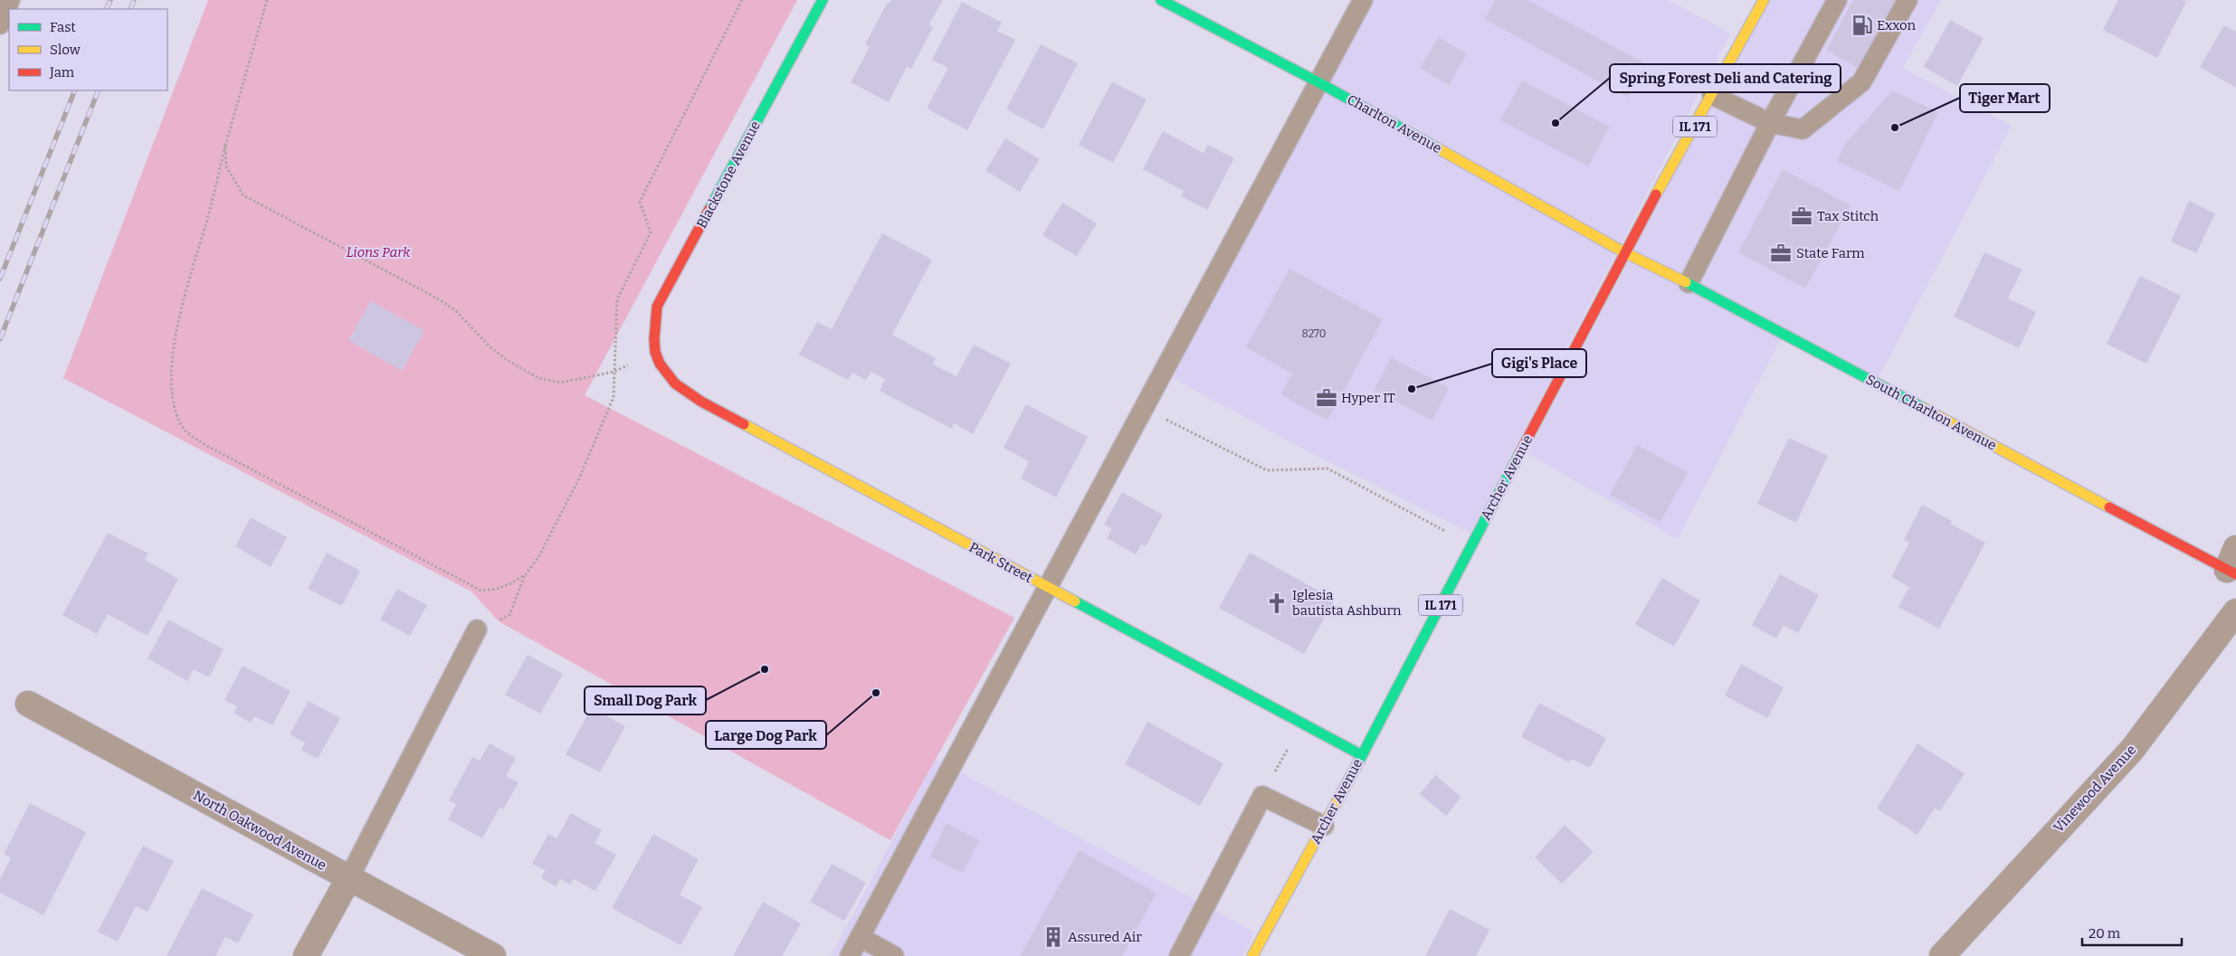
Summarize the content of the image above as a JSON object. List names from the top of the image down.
{
  "streets": {
    "street": [
      "Charlton Avenue",
      "IL 171",
      "Blackstone Avenue",
      "South Charlton Avenue",
      "Archer Avenue",
      "Park Street",
      "Vinewood Avenue",
      "North Oakwood Avenue"
    ]
  },
  "crossings": [
    ["Charlton Avenue", "South Charlton Avenue"],
    ["Charlton Avenue", "Archer Avenue"],
    ["Blackstone Avenue", "Park Street"],
    ["South Charlton Avenue", "Archer Avenue"],
    ["Archer Avenue", "Park Street"]
  ],
  "parks": ["Lions Park"],
  "places": {
    "fuel station": ["Exxon"],
    "other": [
      "Spring Forest Deli and Catering",
      "Tiger Mart",
      "Gigi's Place",
      "Small Dog Park",
      "Large Dog Park"
    ],
    "office": ["Tax Stitch", "State Farm", "Hyper IT"],
    "church": ["Iglesia bautista Ashburn"],
    "building": ["Assured Air"]
  },
  "house_numbers": ["8270"],
  "legend": ["Fast", "Slow", "Jam"],
  "scale_bar": "20 m"
}
